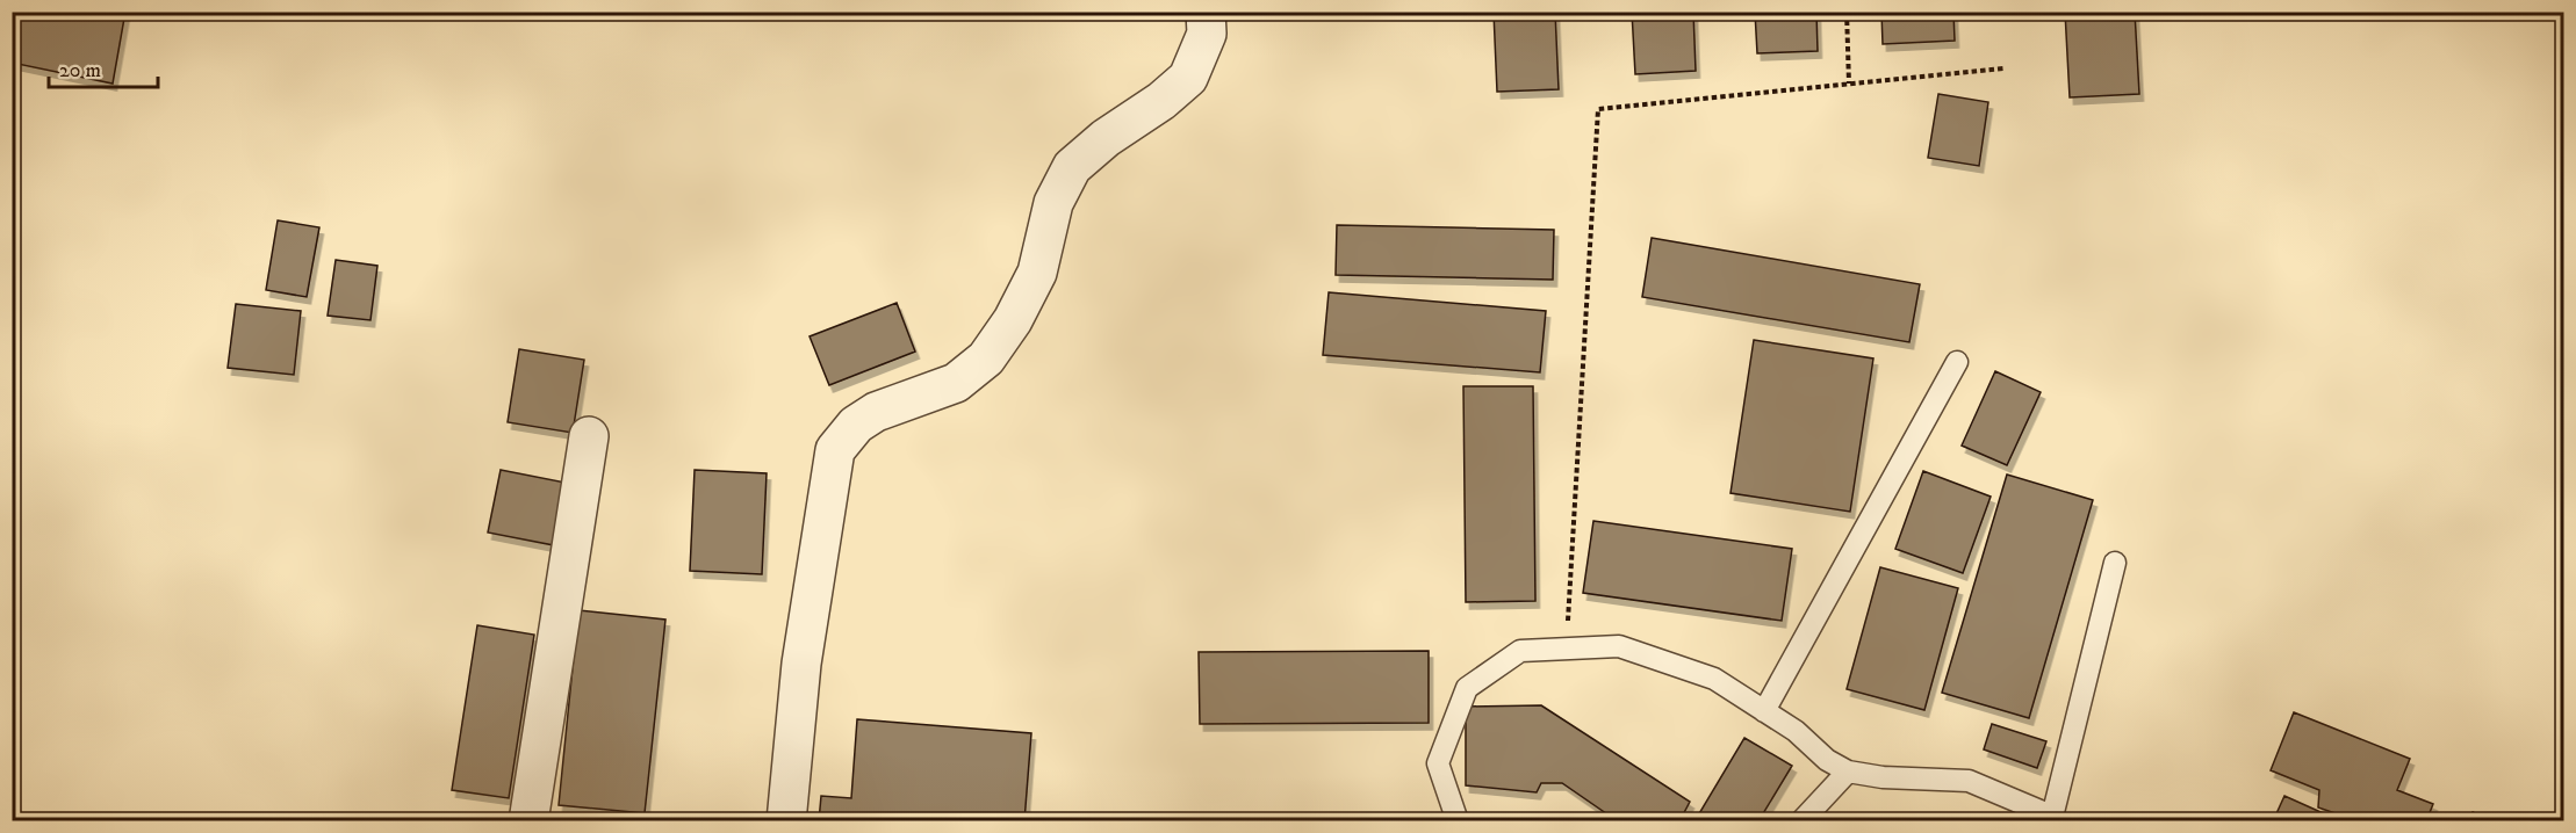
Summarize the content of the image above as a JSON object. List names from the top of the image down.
{
  "scale_bar": "20 m"
}
